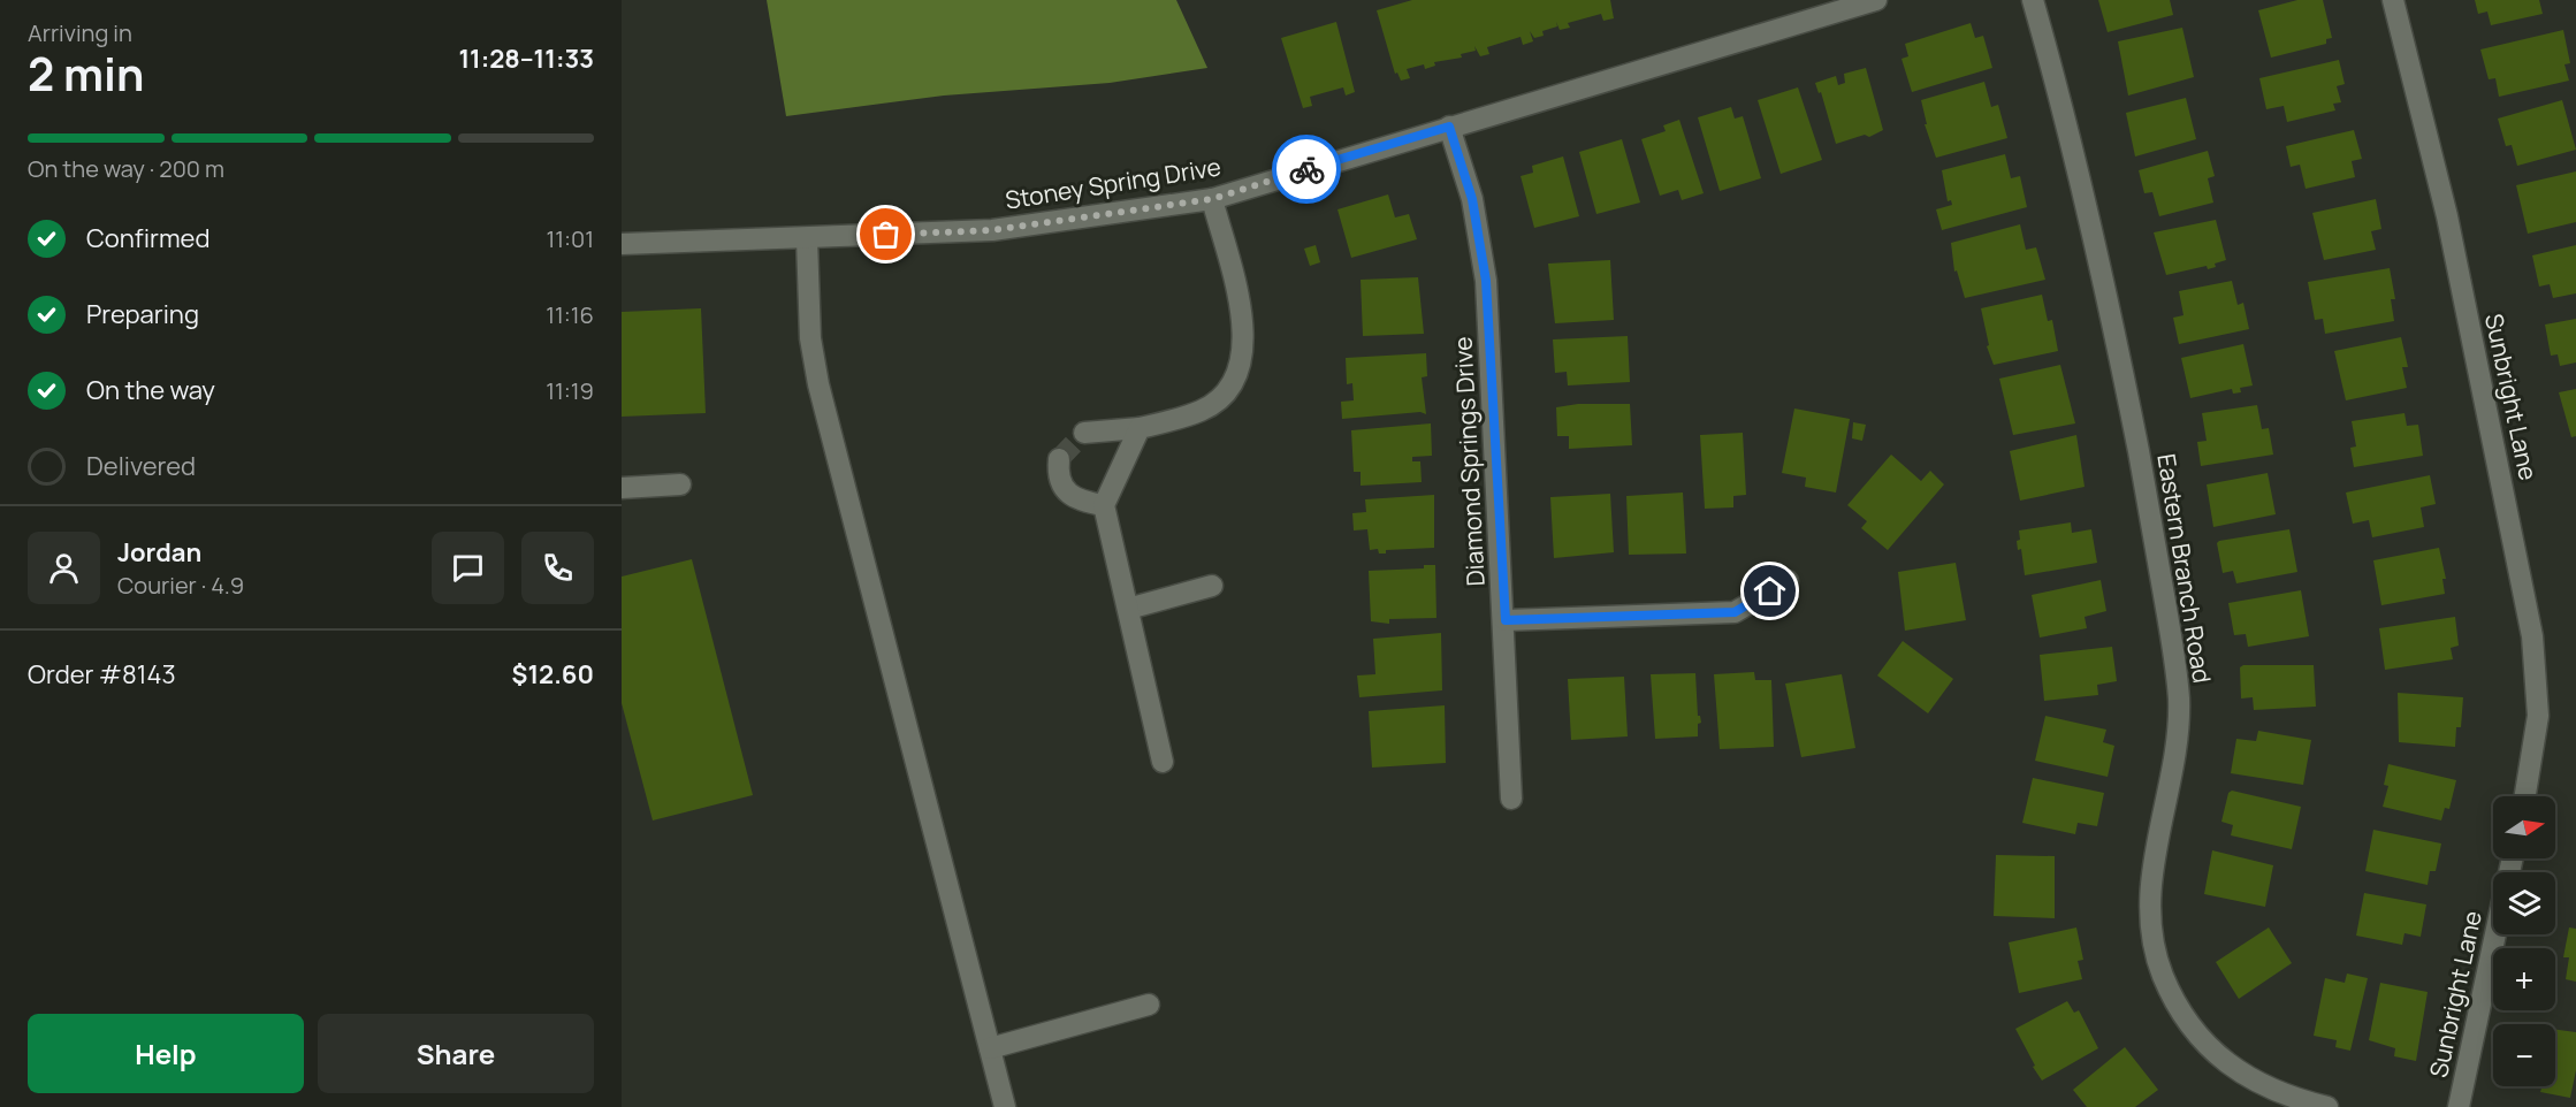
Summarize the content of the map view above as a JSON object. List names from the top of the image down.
{
  "streets": {
    "street": [
      "Stoney Spring Drive",
      "Sunbright Lane",
      "Diamond Springs Drive",
      "Eastern Branch Road"
    ]
  },
  "crossings": [
    ["Stoney Spring Drive", "Diamond Springs Drive"]
  ],
  "north": "right",
  "page": {
    "heading": ["2 min", "Arriving in", "11:28–11:33"],
    "panel": [
      "Jordan",
      "Courier · 4.9",
      "Order #8143",
      "$12.60"
    ],
    "bar": "On the way · 200 m",
    "list": [
      ["Confirmed", "11:01"],
      ["Preparing", "11:16"],
      ["On the way", "11:19"],
      "Delivered"
    ],
    "map_buttons": ["+", "−"],
    "buttons": ["Help", "Share"]
  }
}
